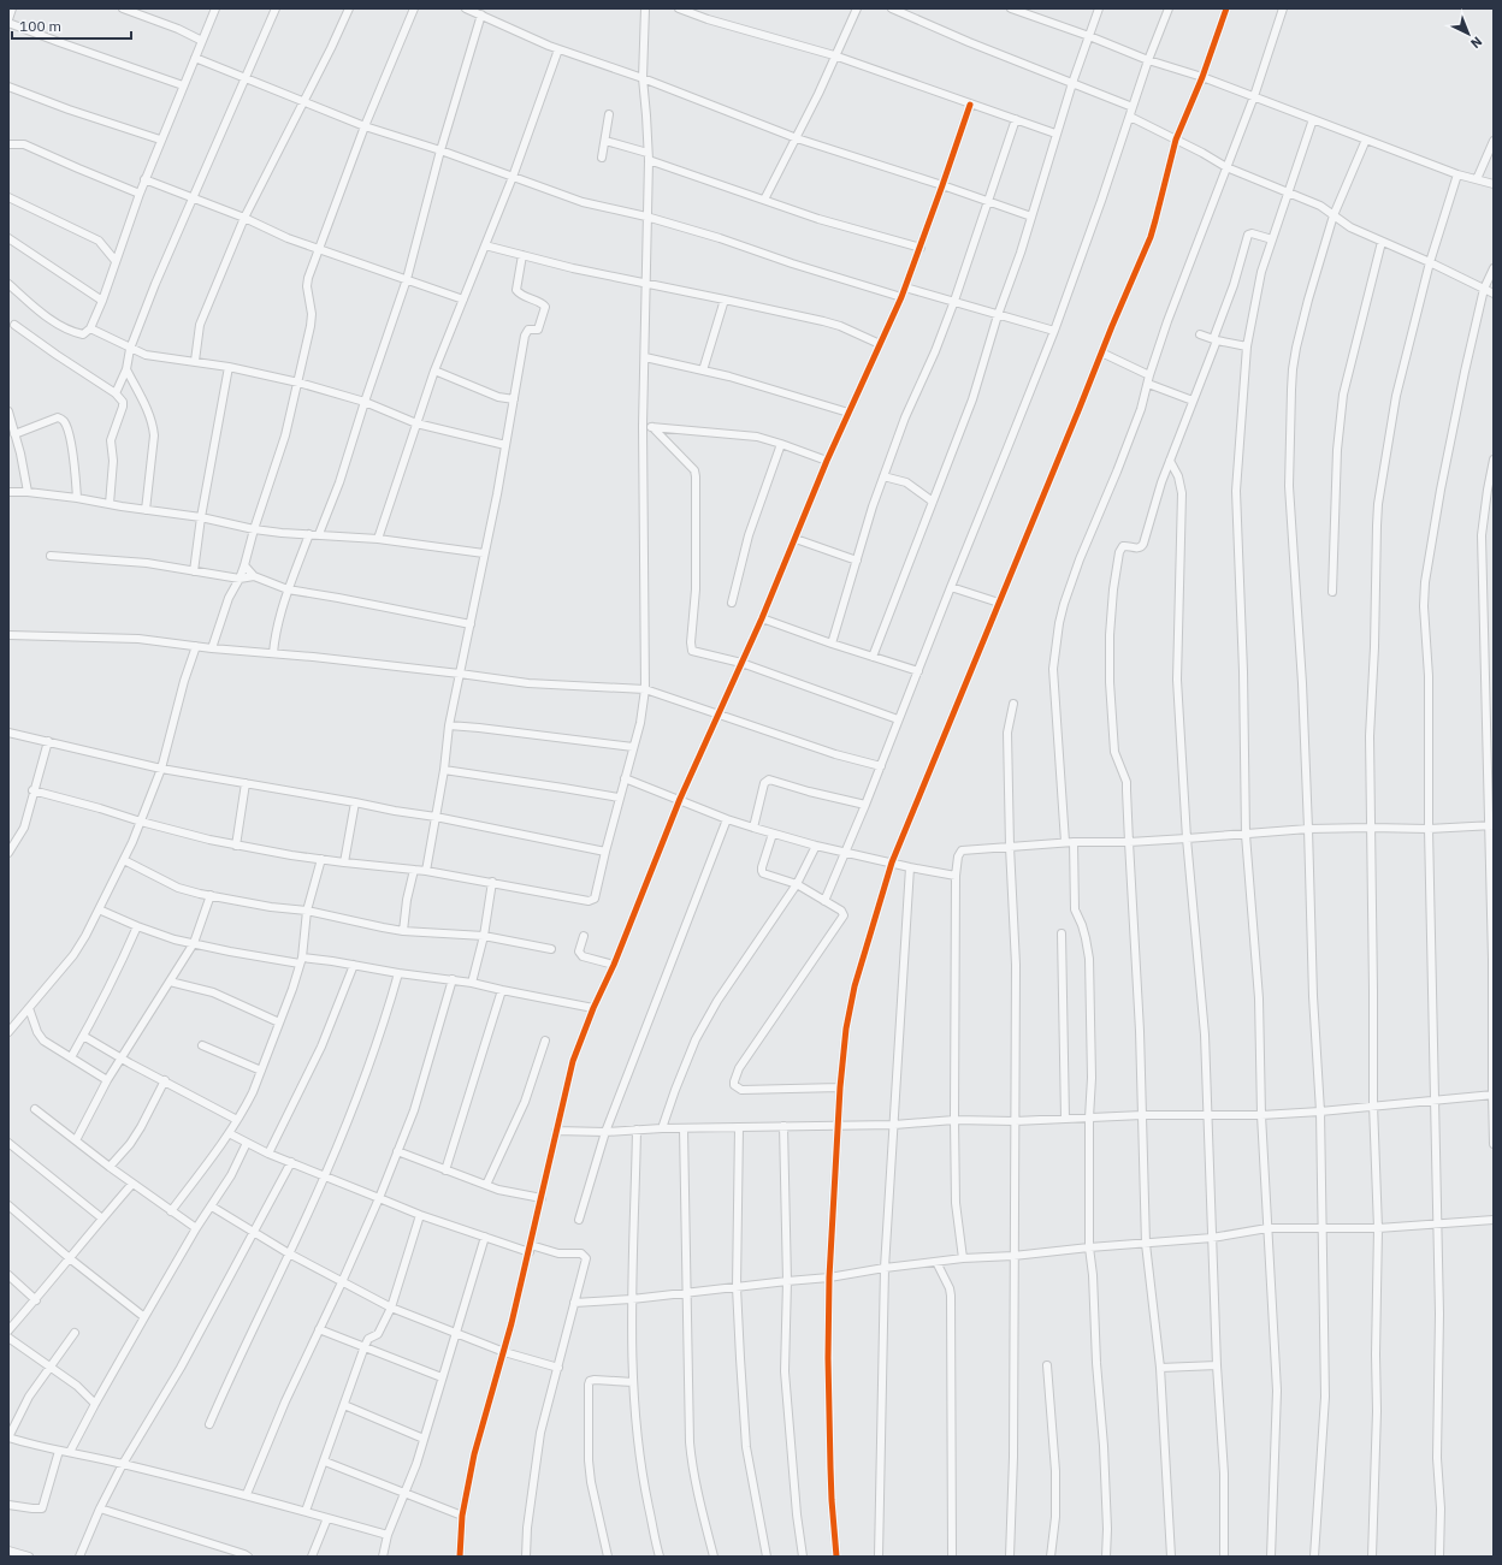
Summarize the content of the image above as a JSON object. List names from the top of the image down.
{
  "scale_bar": "100 m",
  "north": "bottom right"
}
